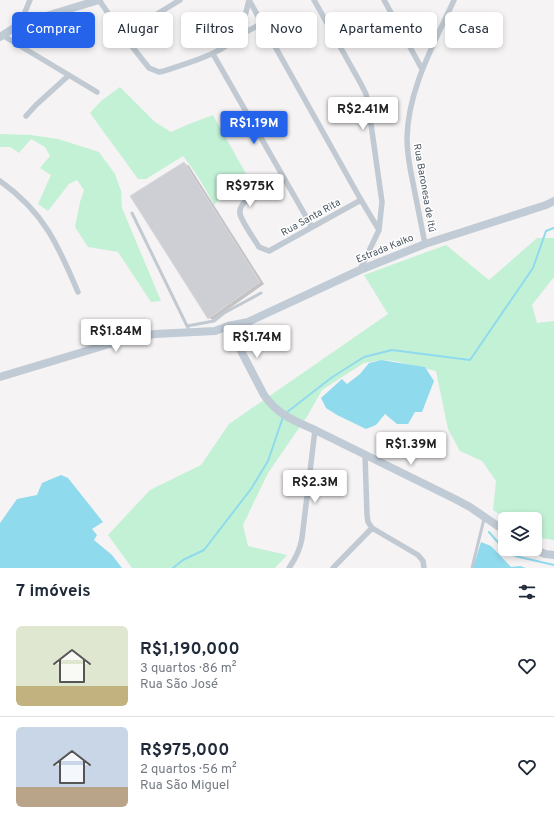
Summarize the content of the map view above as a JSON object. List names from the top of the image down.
{
  "streets": {
    "street": ["Rua Baronesa de Itú", "Rua Santa Rita", "Estrada Kaiko"]
  },
  "crossings": [
    ["Rua Baronesa de Itú", "Estrada Kaiko"]
  ],
  "page": {
    "chip": [
      "Comprar",
      "Alugar",
      "Filtros",
      "Novo",
      "Apartamento",
      "Casa"
    ],
    "price": [
      "R$2.41M",
      "R$1.19M",
      "R$975K",
      "R$1.84M",
      "R$1.74M",
      "R$1.39M",
      "R$2.3M"
    ],
    "heading": "7 imóveis",
    "list": [
      {
        "name": "R$1,190,000",
        "note": "3 quartos · 86 m² · Rua São José"
      },
      {
        "name": "R$975,000",
        "note": "2 quartos · 56 m² · Rua São Miguel"
      }
    ]
  }
}
